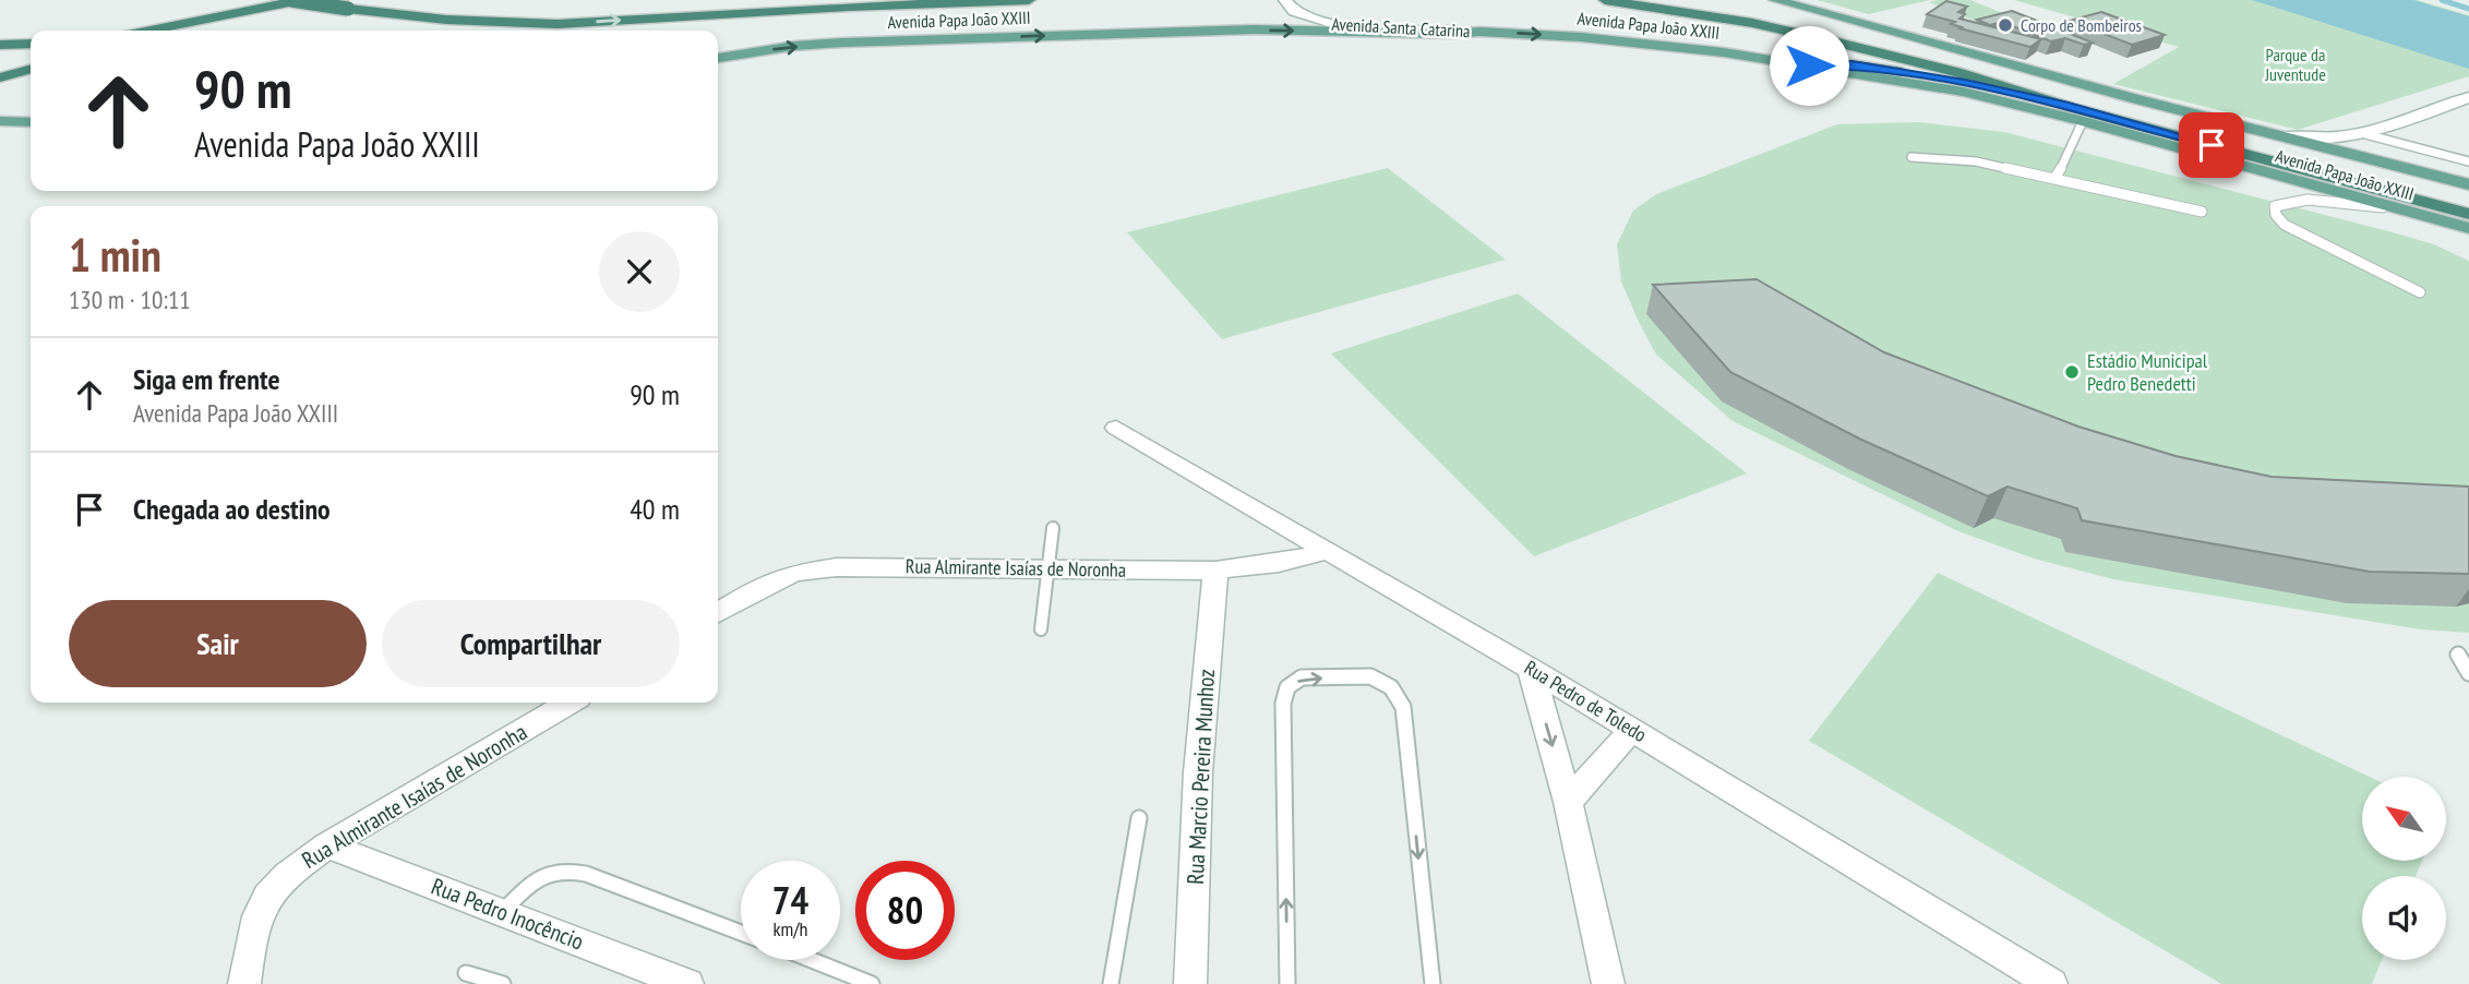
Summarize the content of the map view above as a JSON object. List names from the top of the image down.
{
  "streets": {
    "highway": ["Avenida Papa João XXIII"],
    "street": [
      "Avenida Santa Catarina",
      "Rua Almirante Isaías de Noronha",
      "Rua Pedro de Toledo",
      "Rua Marcio Pereira Munhoz",
      "Rua Pedro Inocêncio"
    ]
  },
  "crossings": [
    ["Avenida Papa João XXIII", "Avenida Santa Catarina"],
    ["Rua Almirante Isaías de Noronha", "Rua Pedro de Toledo"],
    ["Rua Almirante Isaías de Noronha", "Rua Marcio Pereira Munhoz"],
    ["Rua Almirante Isaías de Noronha", "Rua Pedro Inocêncio"]
  ],
  "parks": ["Parque da Juventude"],
  "places": ["Corpo de Bombeiros", "Estádio Municipal Pedro Benedetti"],
  "north": "top left",
  "page": {
    "turn": ["90 m", "Avenida Papa João XXIII"],
    "heading": ["1 min", "130 m · 10:11"],
    "list": [
      {
        "name": "Siga em frente",
        "note": "Avenida Papa João XXIII",
        "value": "90 m"
      },
      {
        "name": "Chegada ao destino",
        "value": "40 m"
      }
    ],
    "buttons": ["Sair", "Compartilhar"],
    "speed": "74 km/h",
    "limit": "80"
  }
}
